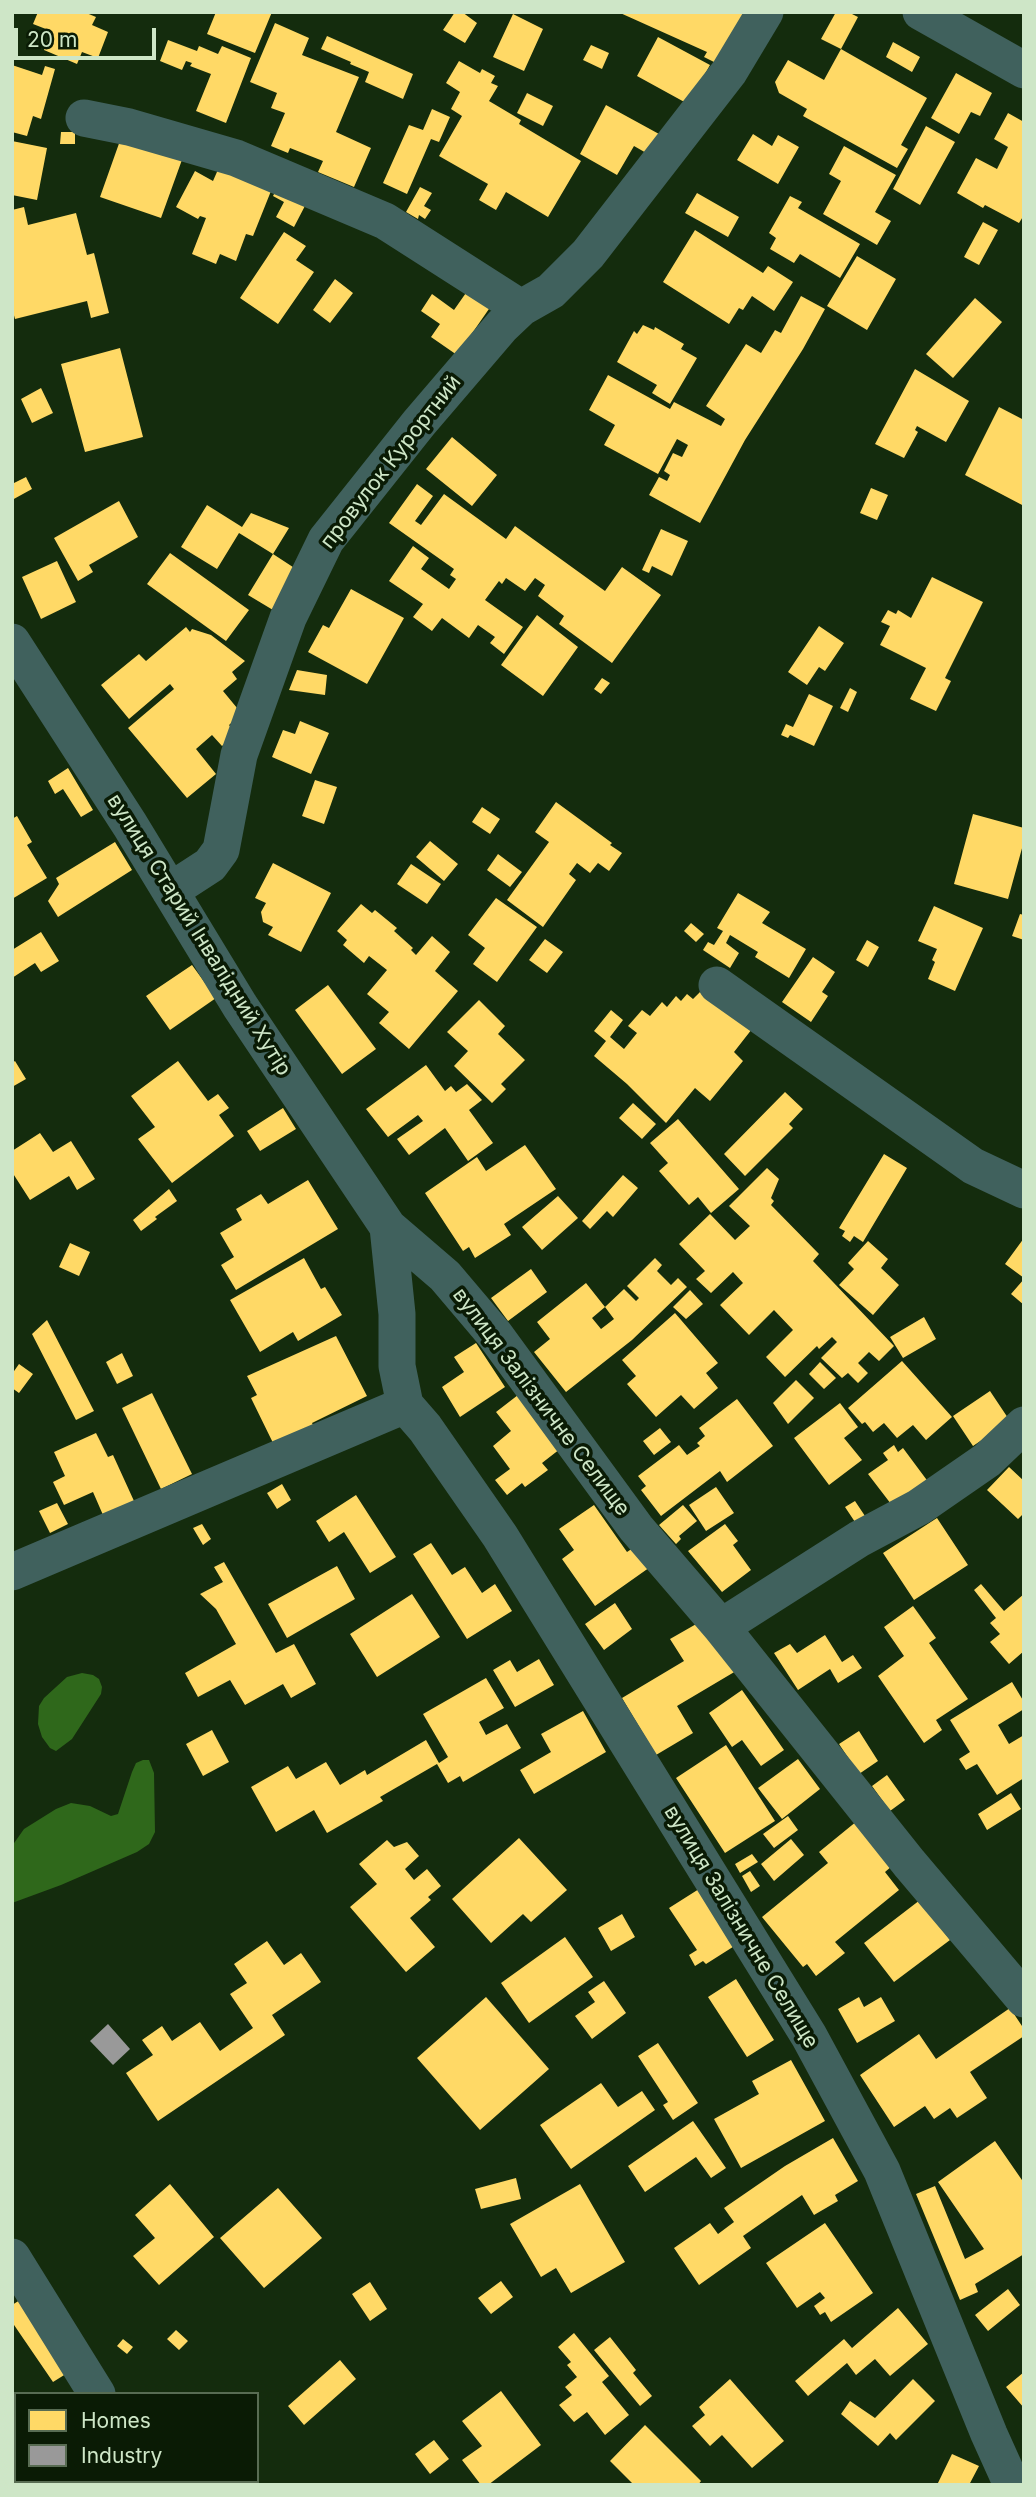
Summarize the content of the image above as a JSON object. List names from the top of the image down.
{
  "streets": {
    "street": ["провулок Курортний", "вулиця Старий Інвалідний Хутір", "вулиця Залізничне Селище"]
  },
  "crossings": [
    ["провулок Курортний", "вулиця Старий Інвалідний Хутір"],
    ["вулиця Старий Інвалідний Хутір", "вулиця Залізничне Селище"]
  ],
  "legend": ["Homes", "Industry"],
  "scale_bar": "20 m"
}
